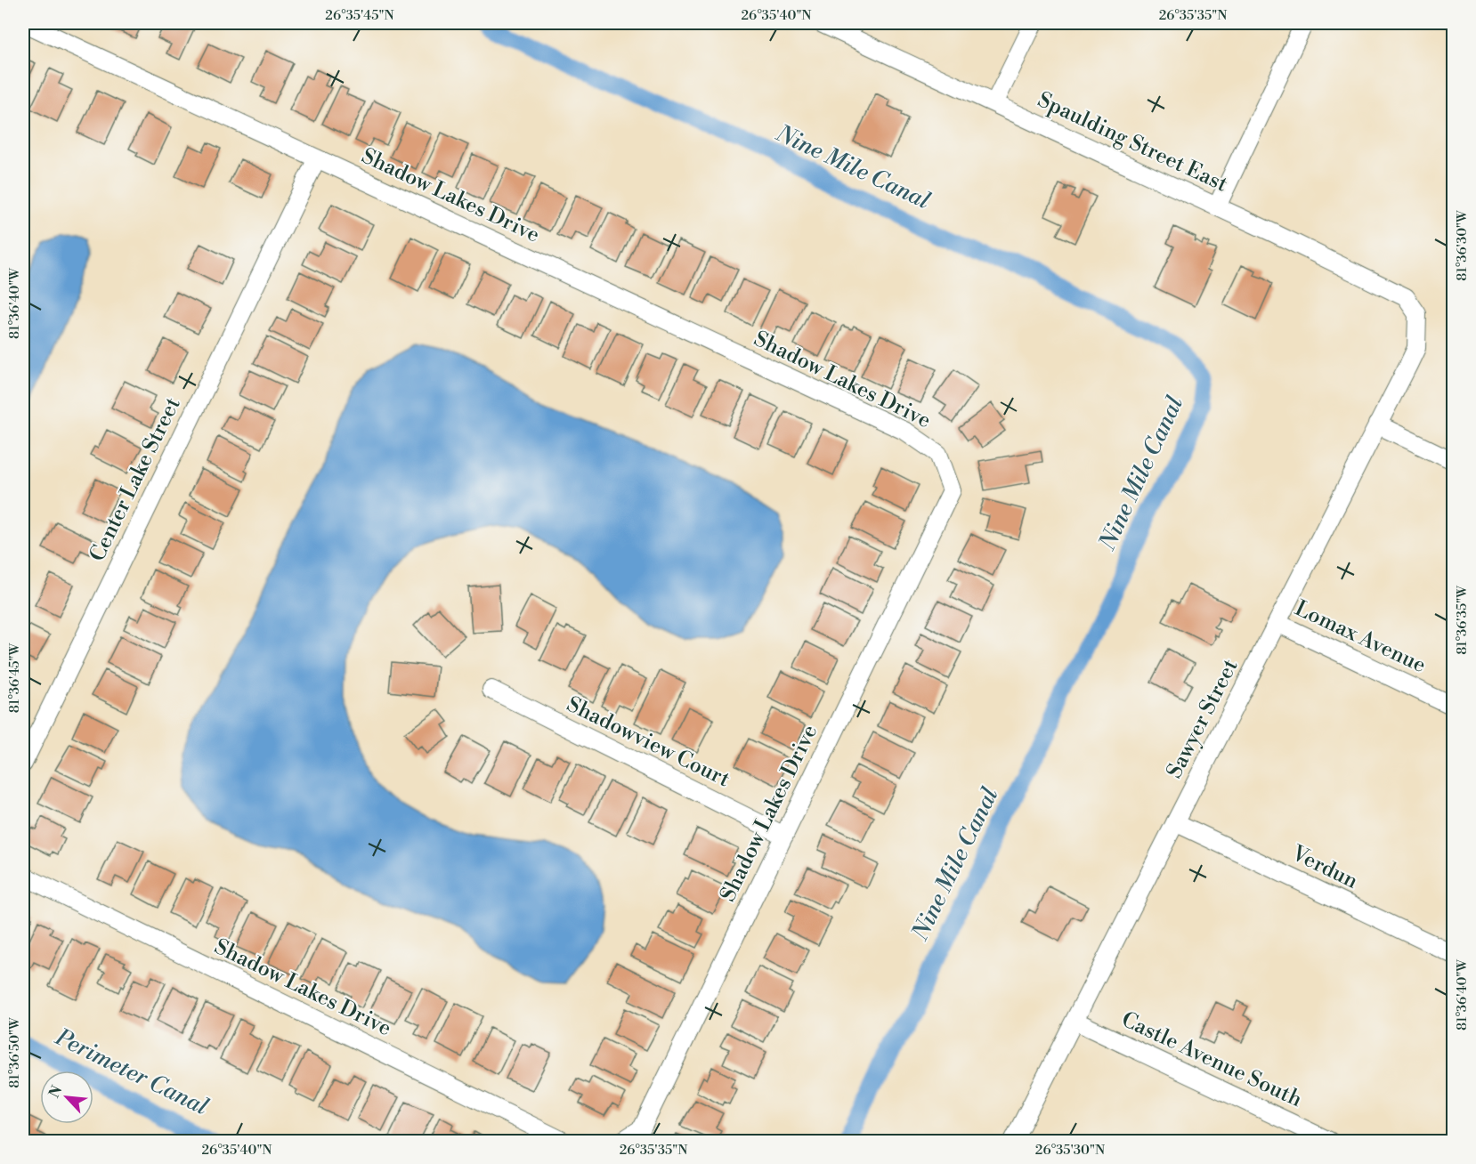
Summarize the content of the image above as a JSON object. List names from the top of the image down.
{
  "streets": {
    "street": [
      "Spaulding Street East",
      "Shadow Lakes Drive",
      "Center Lake Street",
      "Lomax Avenue",
      "Sawyer Street",
      "Shadowview Court",
      "Verdun",
      "Castle Avenue South"
    ]
  },
  "crossings": [
    ["Spaulding Street East", "Sawyer Street"],
    ["Shadow Lakes Drive", "Center Lake Street"],
    ["Shadow Lakes Drive", "Shadowview Court"],
    ["Lomax Avenue", "Sawyer Street"],
    ["Sawyer Street", "Verdun"],
    ["Sawyer Street", "Castle Avenue South"]
  ],
  "water": ["Nine Mile Canal", "Perimeter Canal"],
  "north": "top left",
  "coordinates": [
    "26°35'45\"N",
    "26°35'40\"N",
    "26°35'35\"N",
    "81°36'30\"W",
    "81°36'40\"W",
    "81°36'35\"W",
    "81°36'45\"W",
    "81°36'50\"W",
    "26°35'30\"N"
  ]
}
